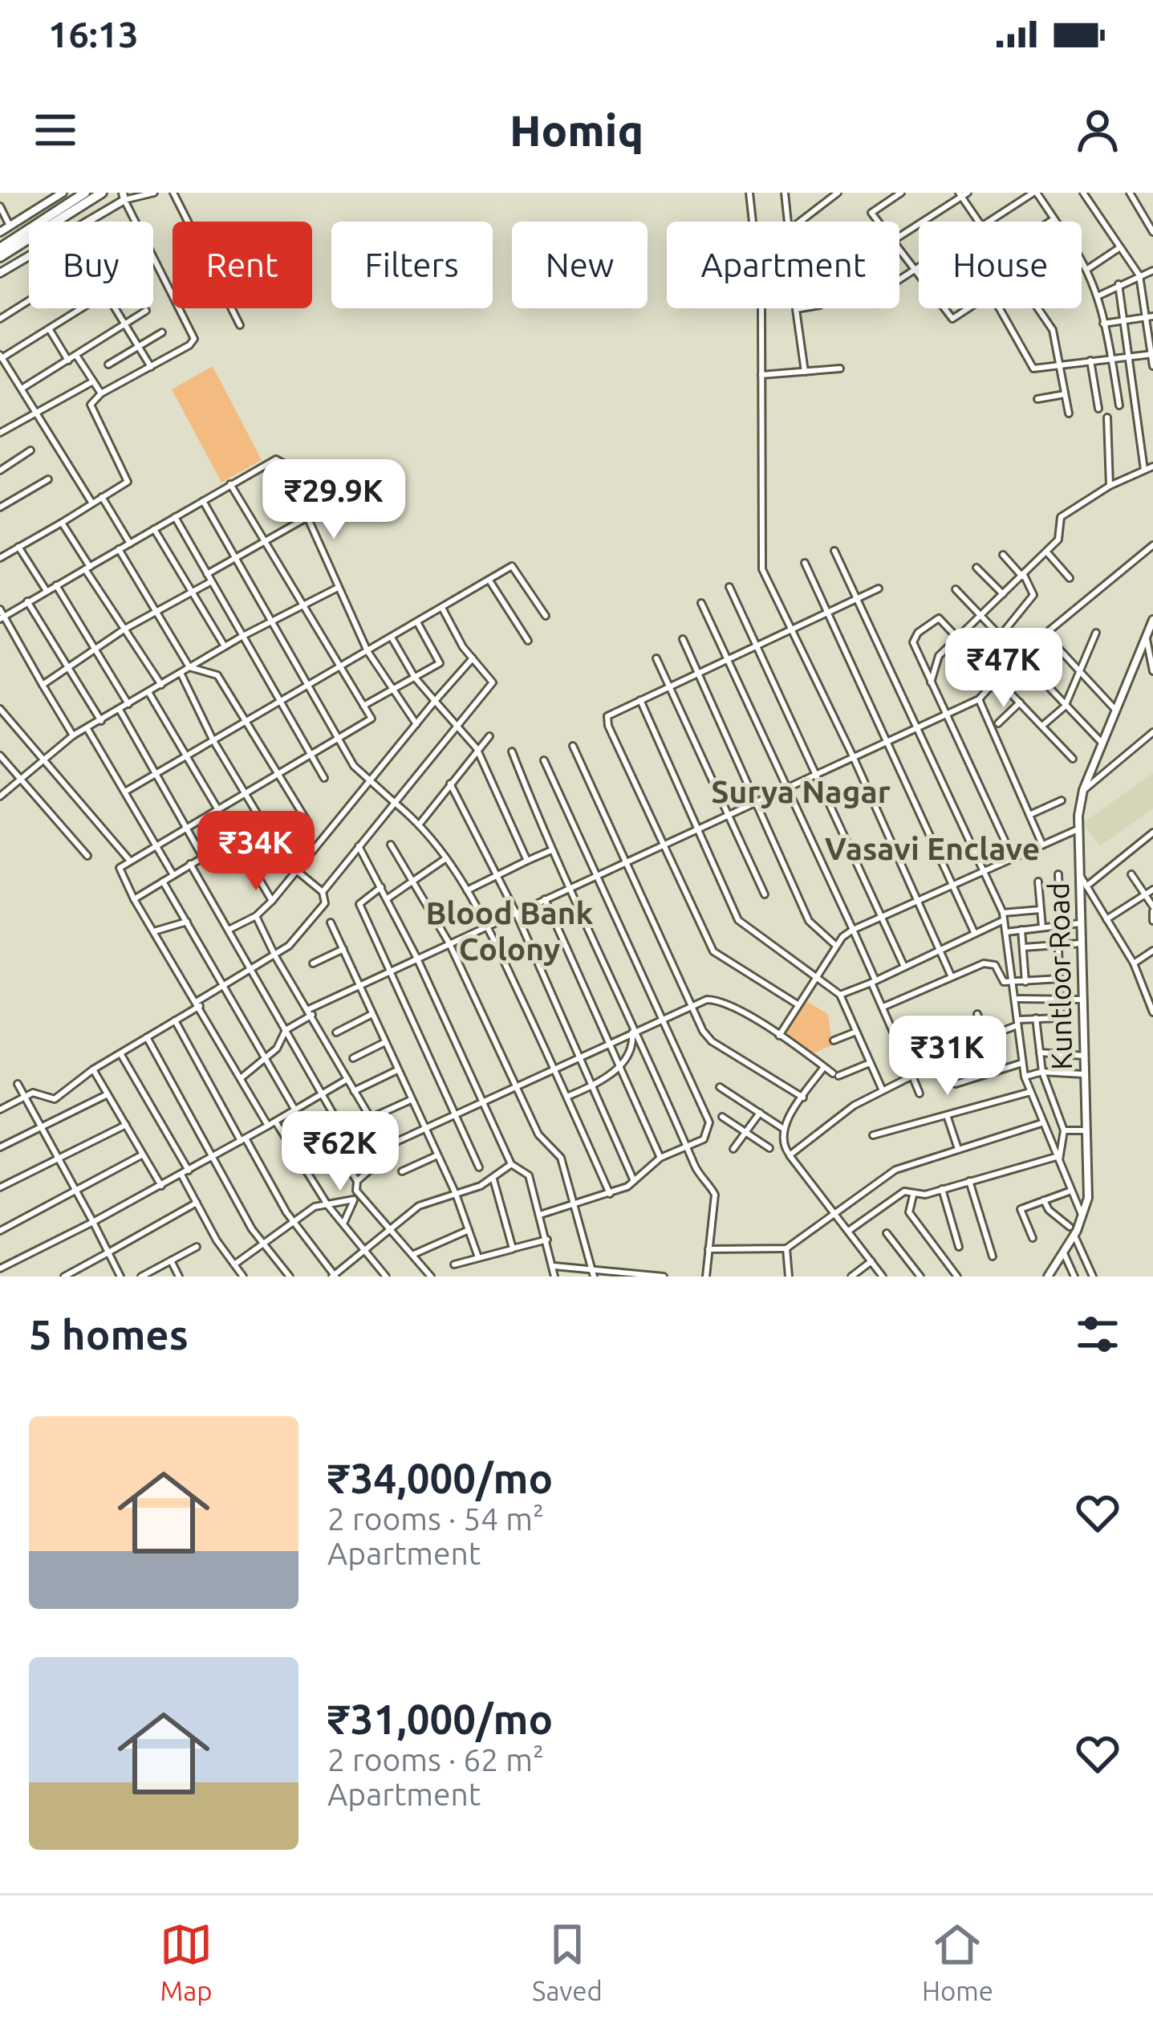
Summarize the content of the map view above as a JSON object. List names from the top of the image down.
{
  "streets": {
    "street": ["Kuntloor Road"]
  },
  "districts": ["Surya Nagar", "Vasavi Enclave", "Blood Bank Colony"],
  "page": {
    "status": "16:13",
    "header": "Homiq",
    "chip": [
      "Buy",
      "Rent",
      "Filters",
      "New",
      "Apartment",
      "House"
    ],
    "price": [
      "₹29.9K",
      "₹47K",
      "₹34K",
      "₹31K",
      "₹62K"
    ],
    "heading": "5 homes",
    "list": [
      {
        "name": "₹34,000/mo",
        "note": "2 rooms · 54 m² · Apartment"
      },
      {
        "name": "₹31,000/mo",
        "note": "2 rooms · 62 m² · Apartment"
      }
    ],
    "tabs": ["Map", "Saved", "Home"]
  }
}
